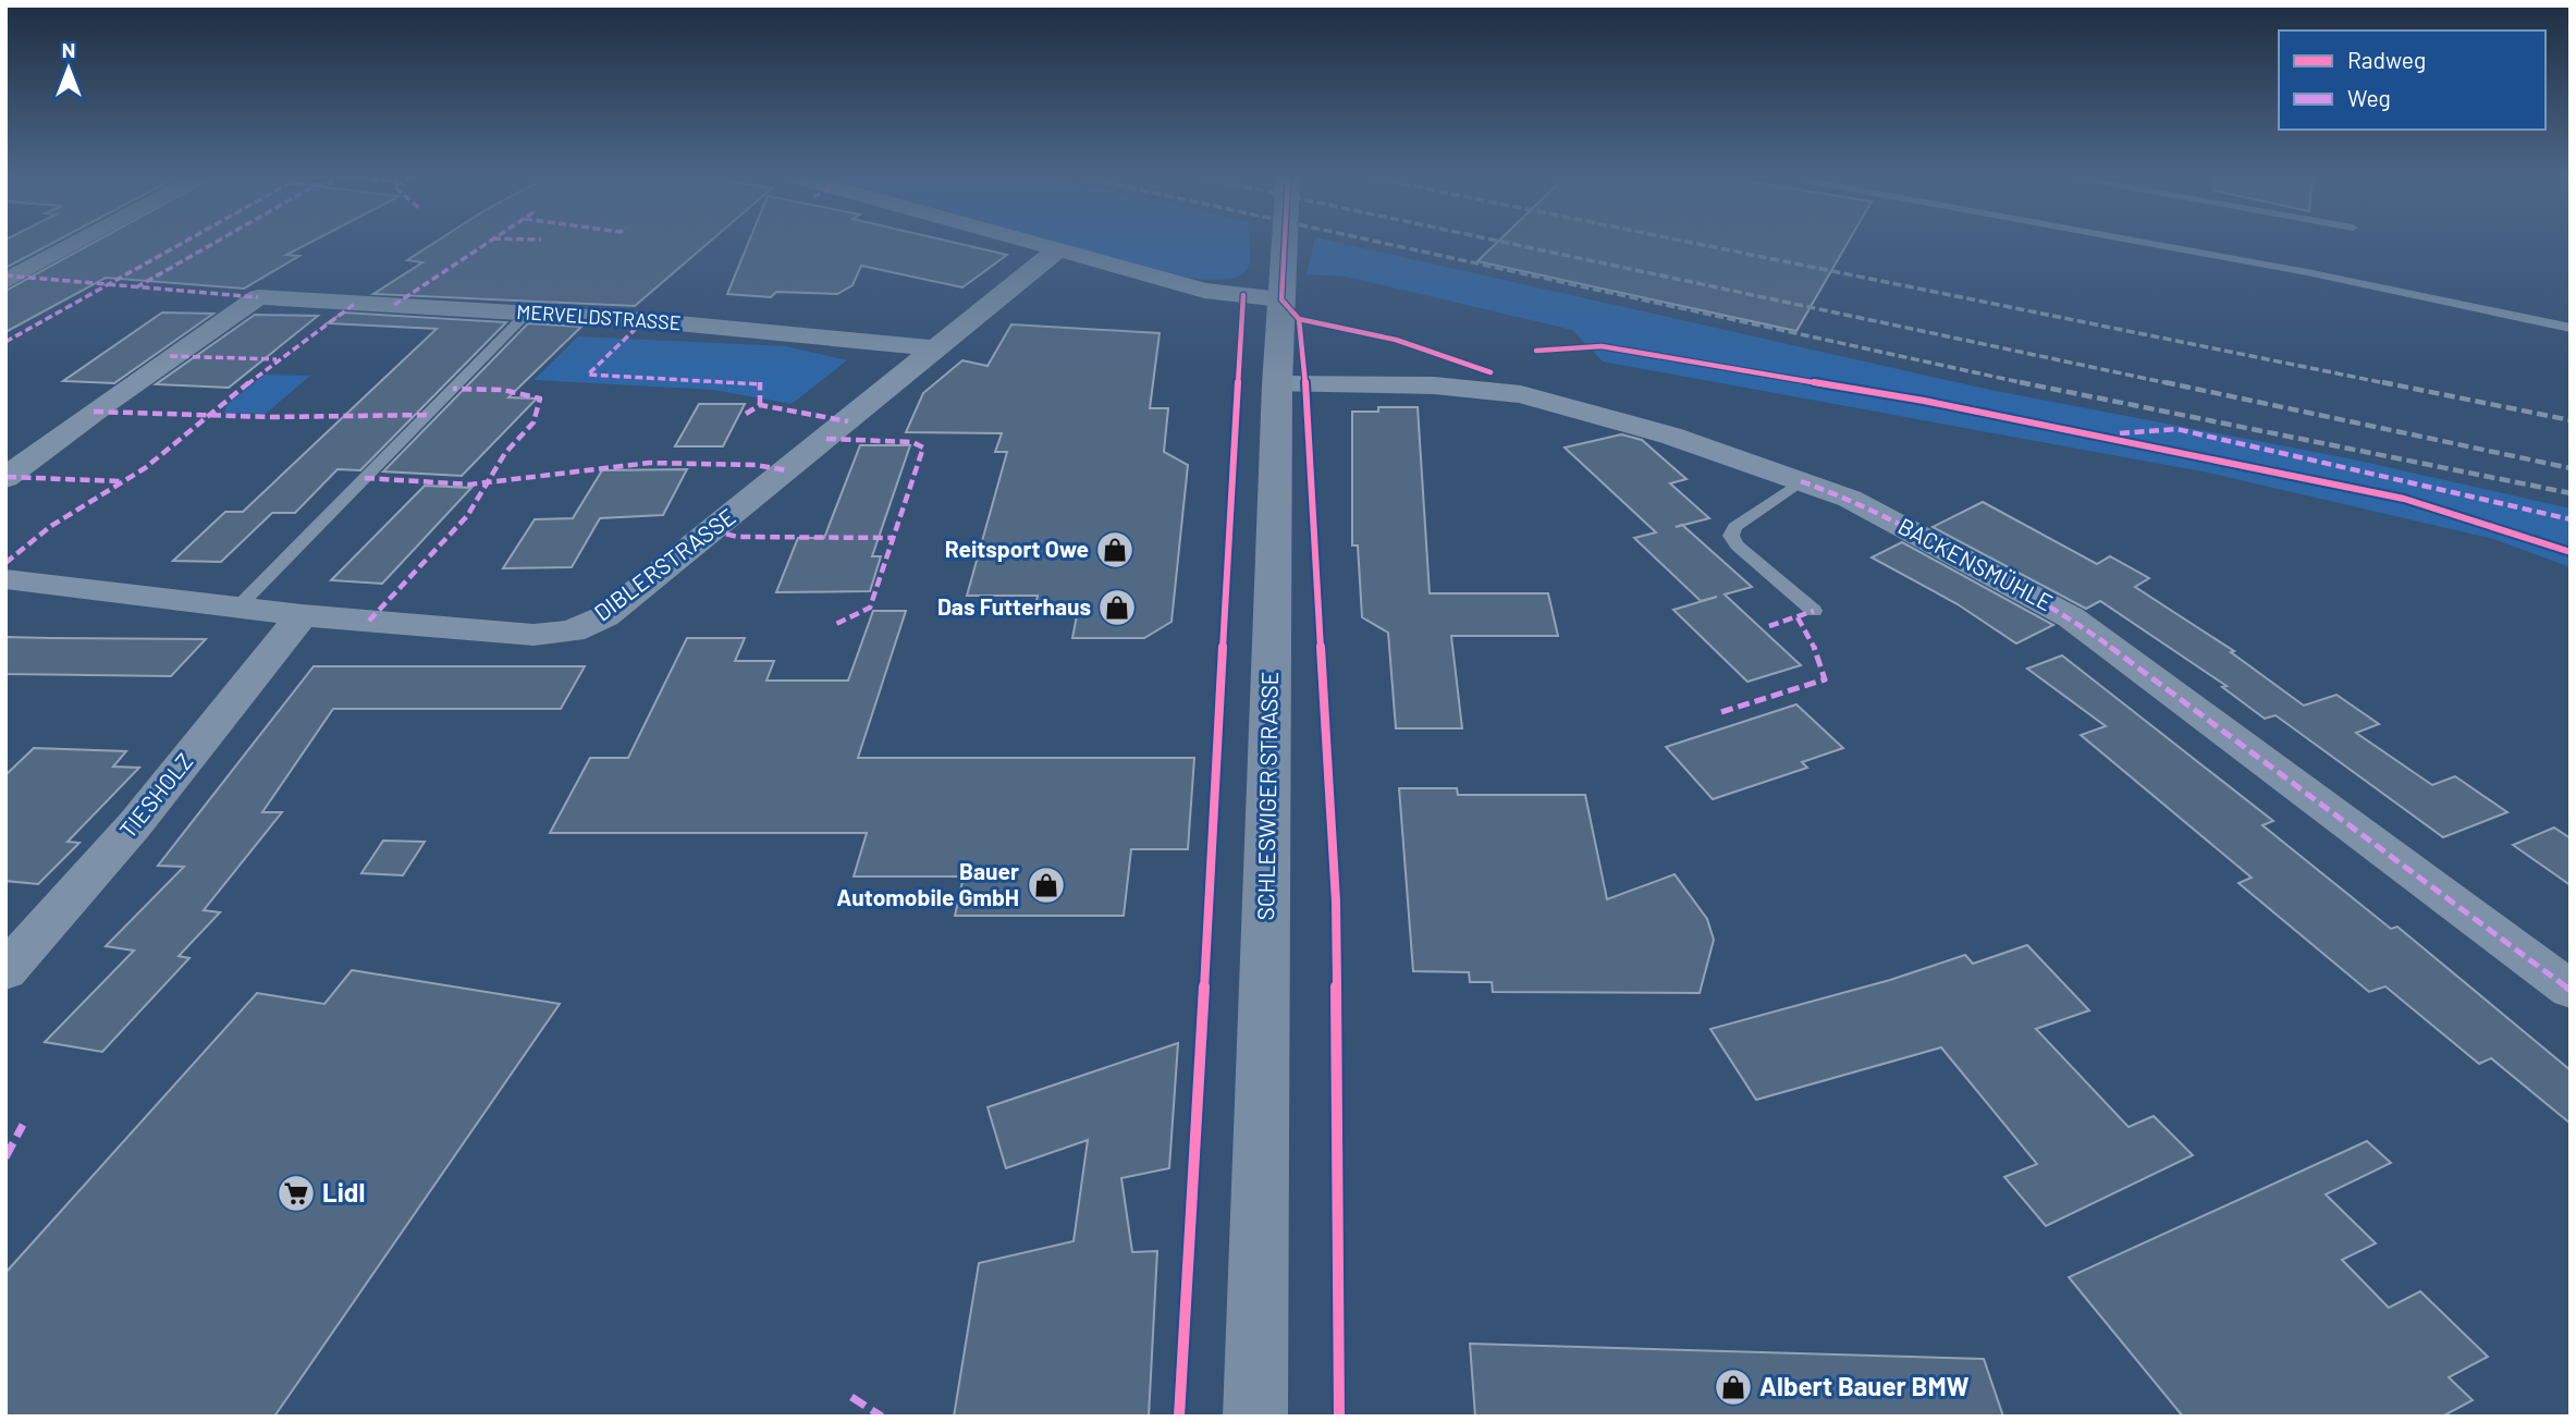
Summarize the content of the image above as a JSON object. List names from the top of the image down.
{
  "streets": {
    "main road": ["SCHLESWIGER STRASSE"],
    "street": [
      "MERVELDSTRASSE",
      "DIBLERSTRASSE",
      "BACKENSMÜHLE",
      "TIESHOLZ"
    ]
  },
  "crossings": [
    ["MERVELDSTRASSE", "DIBLERSTRASSE"],
    ["DIBLERSTRASSE", "TIESHOLZ"],
    ["BACKENSMÜHLE", "SCHLESWIGER STRASSE"]
  ],
  "places": {
    "shop": [
      "Reitsport Owe",
      "Das Futterhaus",
      "Bauer Automobile GmbH",
      "Albert Bauer BMW"
    ],
    "supermarket": ["Lidl"]
  },
  "legend": ["Radweg", "Weg"],
  "north": "top"
}
